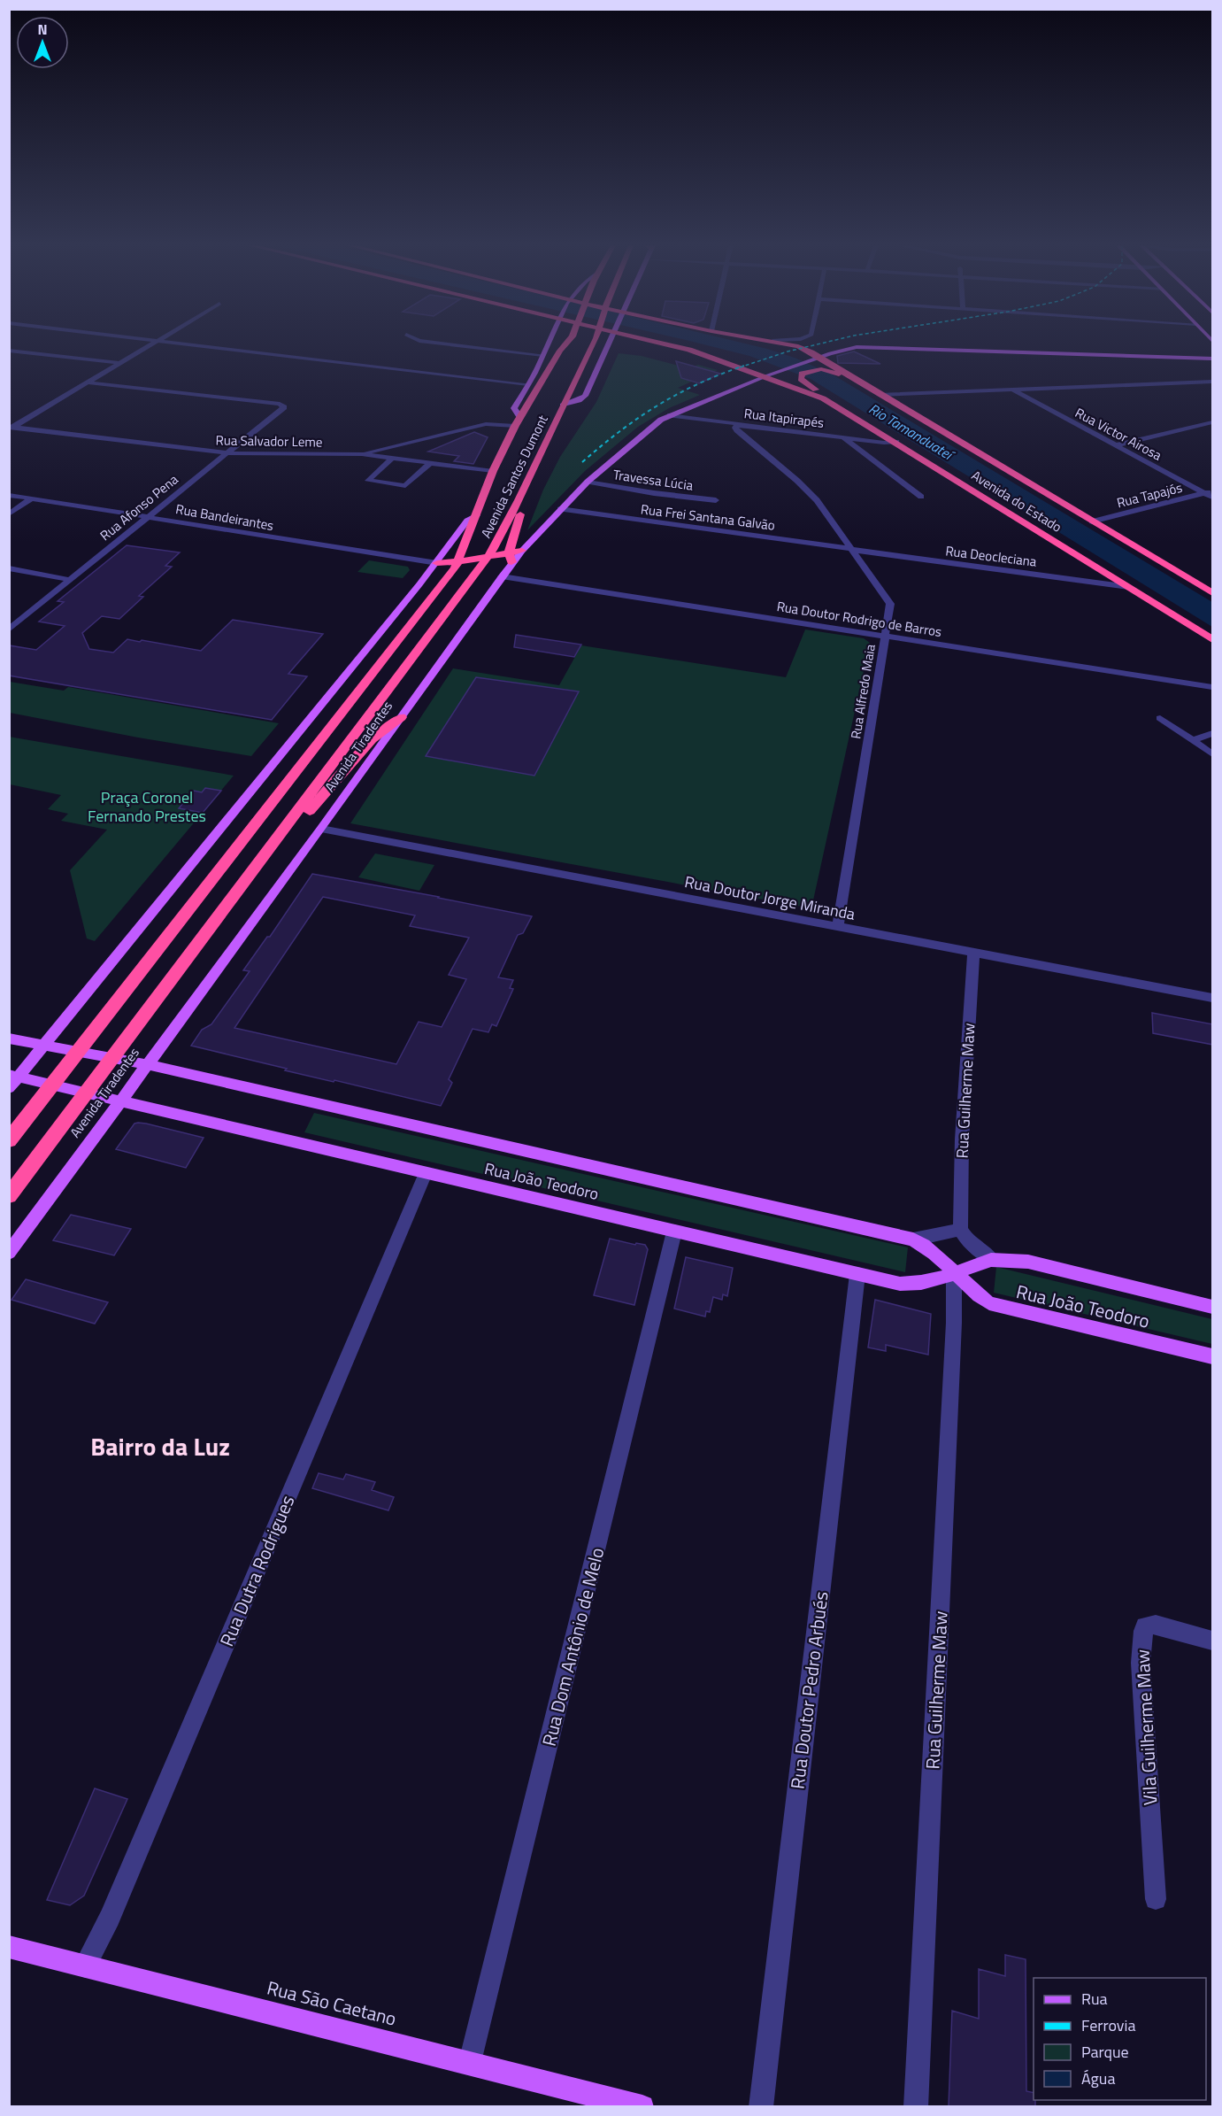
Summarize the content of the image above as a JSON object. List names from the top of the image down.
{
  "streets": {
    "highway": ["Avenida Santos Dumont", "Avenida do Estado", "Avenida Tiradentes"],
    "main road": ["Rua João Teodoro", "Rua São Caetano"],
    "street": [
      "Rua Itapirapés",
      "Rua Victor Airosa",
      "Rua Salvador Leme",
      "Travessa Lúcia",
      "Rua Tapajós",
      "Rua Afonso Pena",
      "Rua Bandeirantes",
      "Rua Frei Santana Galvão",
      "Rua Deocleciana",
      "Rua Doutor Rodrigo de Barros",
      "Rua Alfredo Maia",
      "Rua Doutor Jorge Miranda",
      "Rua Guilherme Maw",
      "Rua Dutra Rodrigues",
      "Rua Dom Antônio de Melo",
      "Rua Doutor Pedro Arbués",
      "Vila Guilherme Maw"
    ]
  },
  "crossings": [
    ["Rua Itapirapés", "Avenida do Estado"],
    ["Rua Itapirapés", "Rua Alfredo Maia"],
    ["Rua Itapirapés", "Avenida Tiradentes"],
    ["Rua Victor Airosa", "Rua Tapajós"],
    ["Rua Salvador Leme", "Avenida Santos Dumont"],
    ["Rua Salvador Leme", "Rua Afonso Pena"],
    ["Avenida Santos Dumont", "Rua Bandeirantes"],
    ["Avenida Santos Dumont", "Avenida Tiradentes"],
    ["Travessa Lúcia", "Avenida Tiradentes"],
    ["Rua Tapajós", "Avenida do Estado"],
    ["Avenida do Estado", "Rua Deocleciana"],
    ["Avenida do Estado", "Avenida Tiradentes"],
    ["Rua Afonso Pena", "Rua Bandeirantes"],
    ["Rua Frei Santana Galvão", "Rua Deocleciana"],
    ["Rua Frei Santana Galvão", "Rua Alfredo Maia"],
    ["Rua Frei Santana Galvão", "Avenida Tiradentes"],
    ["Rua Deocleciana", "Rua Alfredo Maia"],
    ["Rua Doutor Rodrigo de Barros", "Rua Alfredo Maia"],
    ["Rua Doutor Rodrigo de Barros", "Avenida Tiradentes"],
    ["Rua Alfredo Maia", "Rua Doutor Jorge Miranda"],
    ["Avenida Tiradentes", "Rua Doutor Jorge Miranda"],
    ["Avenida Tiradentes", "Rua João Teodoro"],
    ["Rua Doutor Jorge Miranda", "Rua Guilherme Maw"],
    ["Rua Guilherme Maw", "Rua João Teodoro"],
    ["Rua João Teodoro", "Rua Dutra Rodrigues"],
    ["Rua João Teodoro", "Rua Dom Antônio de Melo"],
    ["Rua João Teodoro", "Rua Doutor Pedro Arbués"],
    ["Rua Dutra Rodrigues", "Rua São Caetano"],
    ["Rua Dom Antônio de Melo", "Rua São Caetano"]
  ],
  "districts": ["Bairro da Luz"],
  "water": ["Rio Tamanduateí"],
  "parks": ["Praça Coronel Fernando Prestes"],
  "legend": [
    "Rua",
    "Ferrovia",
    "Parque",
    "Água"
  ],
  "north": "top"
}
